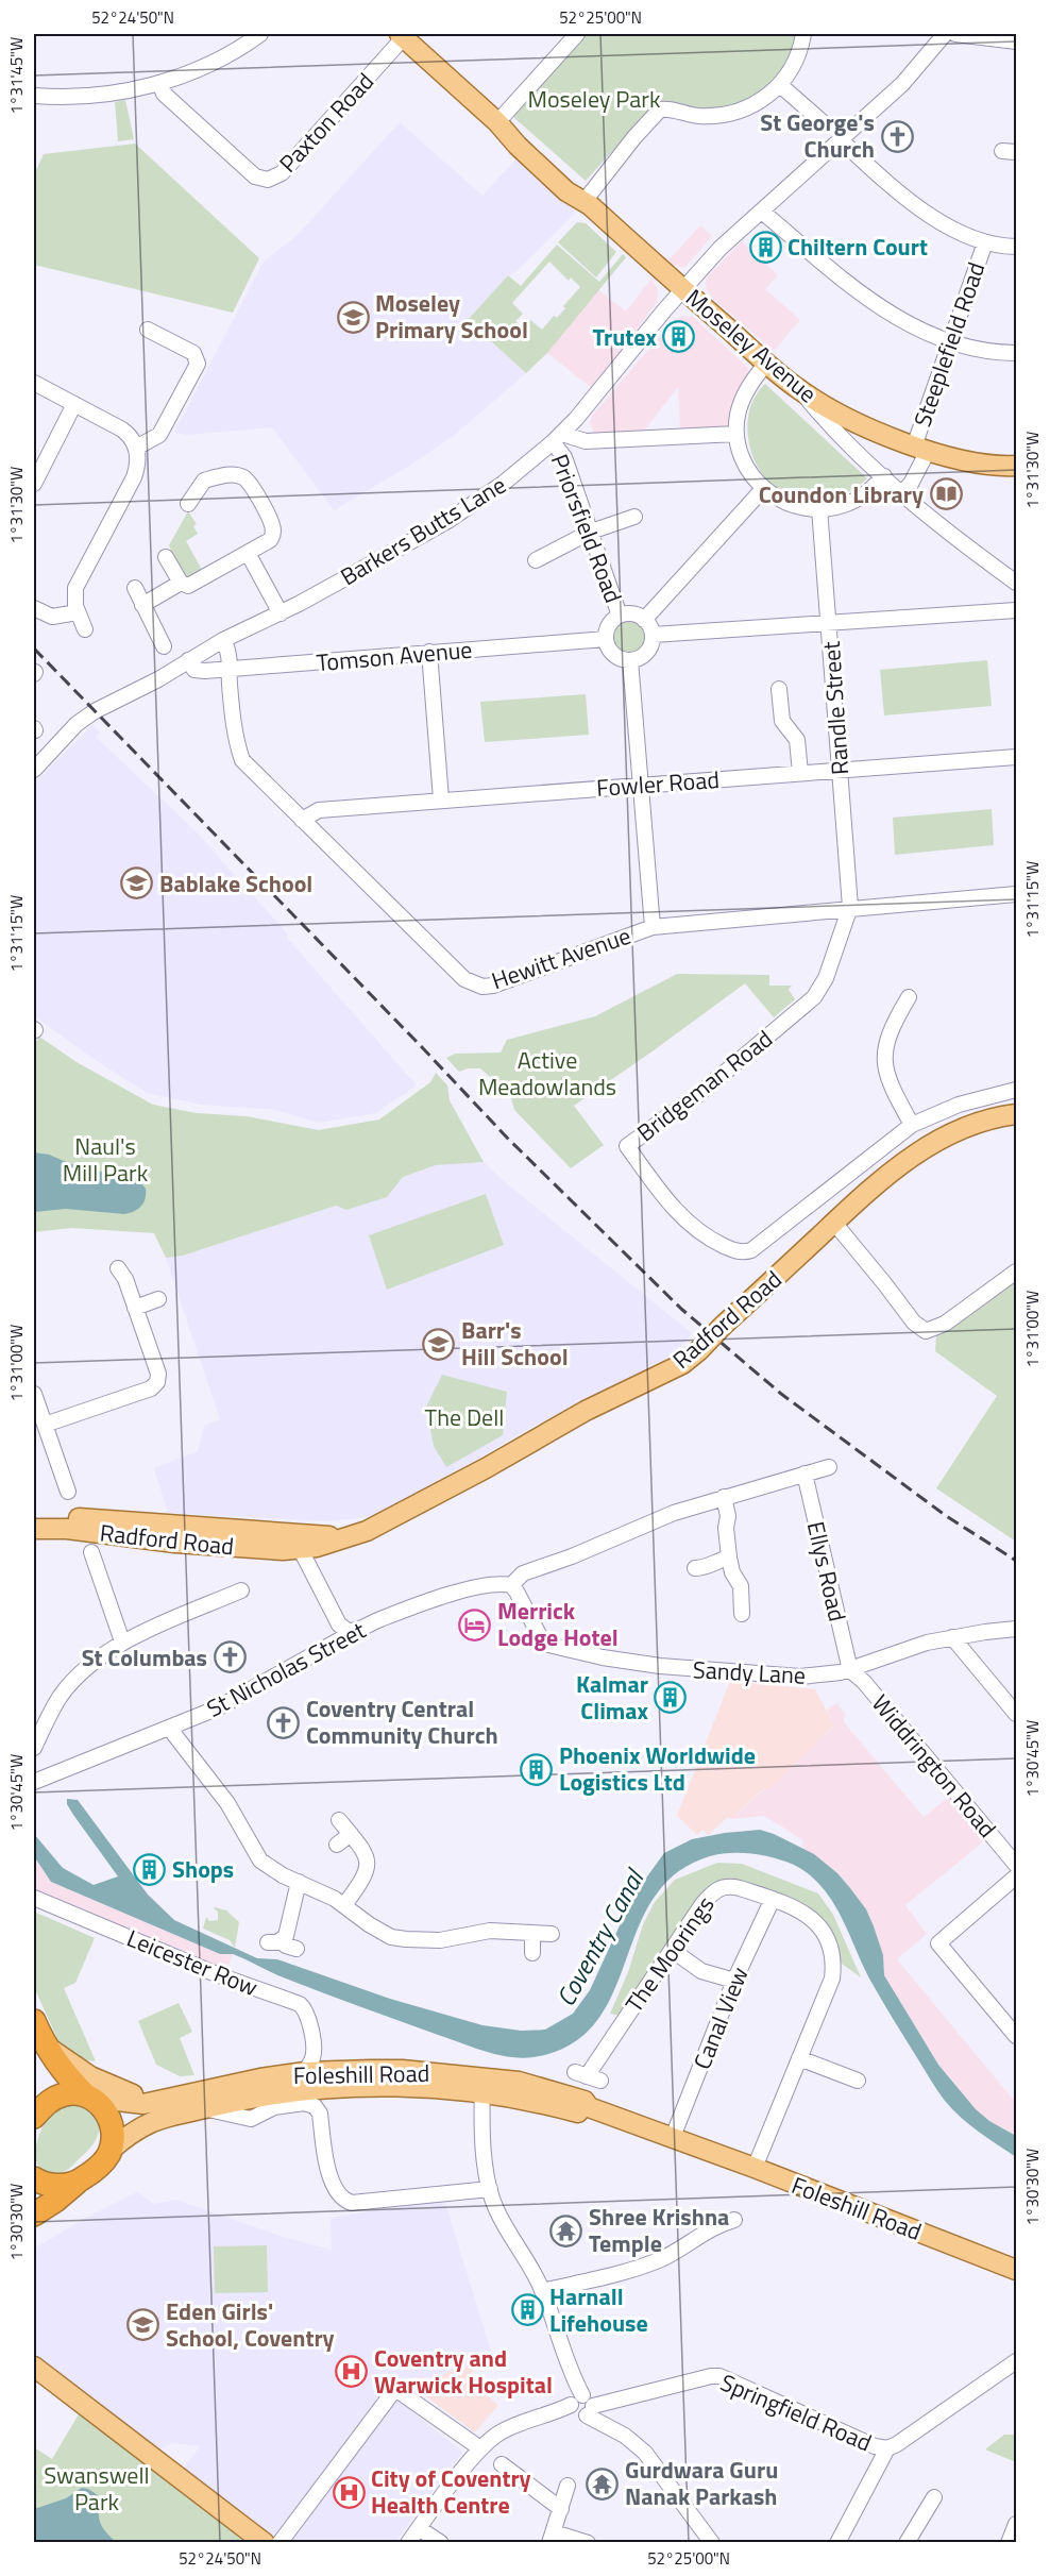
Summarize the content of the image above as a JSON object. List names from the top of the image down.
{
  "streets": {
    "main road": ["Moseley Avenue", "Radford Road", "Foleshill Road"],
    "street": [
      "Paxton Road",
      "Steeplefield Road",
      "Priorsfield Road",
      "Barkers Butts Lane",
      "Tomson Avenue",
      "Randle Street",
      "Fowler Road",
      "Hewitt Avenue",
      "Bridgeman Road",
      "Ellys Road",
      "St Nicholas Street",
      "Sandy Lane",
      "Widdrington Road",
      "The Moorings",
      "Leicester Row",
      "Canal View",
      "Springfield Road"
    ]
  },
  "crossings": [
    ["Paxton Road", "Moseley Avenue"],
    ["Steeplefield Road", "Moseley Avenue"],
    ["Moseley Avenue", "Barkers Butts Lane"],
    ["Priorsfield Road", "Barkers Butts Lane"],
    ["Priorsfield Road", "Tomson Avenue"],
    ["Barkers Butts Lane", "Tomson Avenue"],
    ["Barkers Butts Lane", "Hewitt Avenue"],
    ["Tomson Avenue", "Hewitt Avenue"],
    ["Randle Street", "Fowler Road"],
    ["Randle Street", "Hewitt Avenue"],
    ["Randle Street", "Bridgeman Road"],
    ["Fowler Road", "Hewitt Avenue"],
    ["Hewitt Avenue", "Bridgeman Road"],
    ["Ellys Road", "St Nicholas Street"],
    ["Ellys Road", "Sandy Lane"],
    ["Ellys Road", "Widdrington Road"],
    ["St Nicholas Street", "Sandy Lane"],
    ["Sandy Lane", "Widdrington Road"],
    ["The Moorings", "Canal View"],
    ["The Moorings", "Foleshill Road"],
    ["Leicester Row", "Foleshill Road"],
    ["Canal View", "Foleshill Road"]
  ],
  "water": ["Coventry Canal"],
  "parks": [
    "Moseley Park",
    "Active Meadowlands",
    "Naul's Mill Park",
    "The Dell",
    "Swanswell Park"
  ],
  "places": {
    "church": ["St George's Church", "St Columbas", "Coventry Central Community Church"],
    "building": [
      "Chiltern Court",
      "Trutex",
      "Kalmar Climax",
      "Phoenix Worldwide Logistics Ltd",
      "Shops",
      "Harnall Lifehouse"
    ],
    "school or university": [
      "Moseley Primary School",
      "Bablake School",
      "Barr's Hill School",
      "Eden Girls' School, Coventry"
    ],
    "library": ["Coundon Library"],
    "hotel": ["Merrick Lodge Hotel"],
    "temple": ["Shree Krishna Temple", "Gurdwara Guru Nanak Parkash"],
    "hospital": ["Coventry and Warwick Hospital", "City of Coventry Health Centre"]
  },
  "coordinates": [
    "52°24'50\"N",
    "52°25'00\"N",
    "1°31'45\"W",
    "1°31'30\"W",
    "1°31'15\"W",
    "1°31'00\"W",
    "1°30'45\"W",
    "1°30'30\"W"
  ]
}
